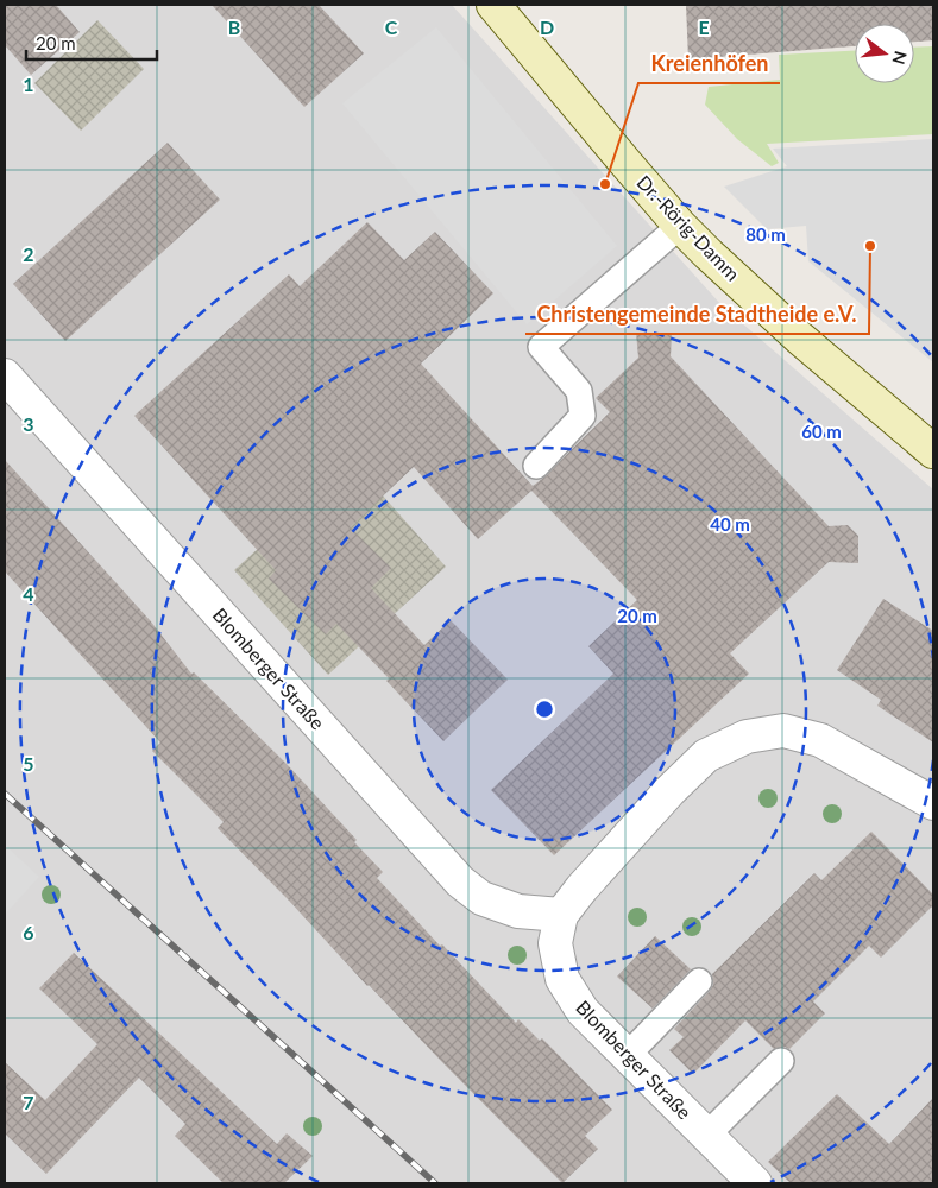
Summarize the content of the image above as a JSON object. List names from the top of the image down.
{
  "streets": {
    "street": ["Dr.-Rörig-Damm", "Blomberger Straße"]
  },
  "places": ["Kreienhöfen", "Christengemeinde Stadtheide e.V."],
  "scale_bar": "20 m",
  "north": "right",
  "grid": {
    "columns": [
      "B",
      "C",
      "D",
      "E"
    ],
    "rows": [
      "1",
      "2",
      "3",
      "4",
      "5",
      "6",
      "7"
    ]
  },
  "rings": [
    "80 m",
    "60 m",
    "40 m",
    "20 m"
  ]
}
